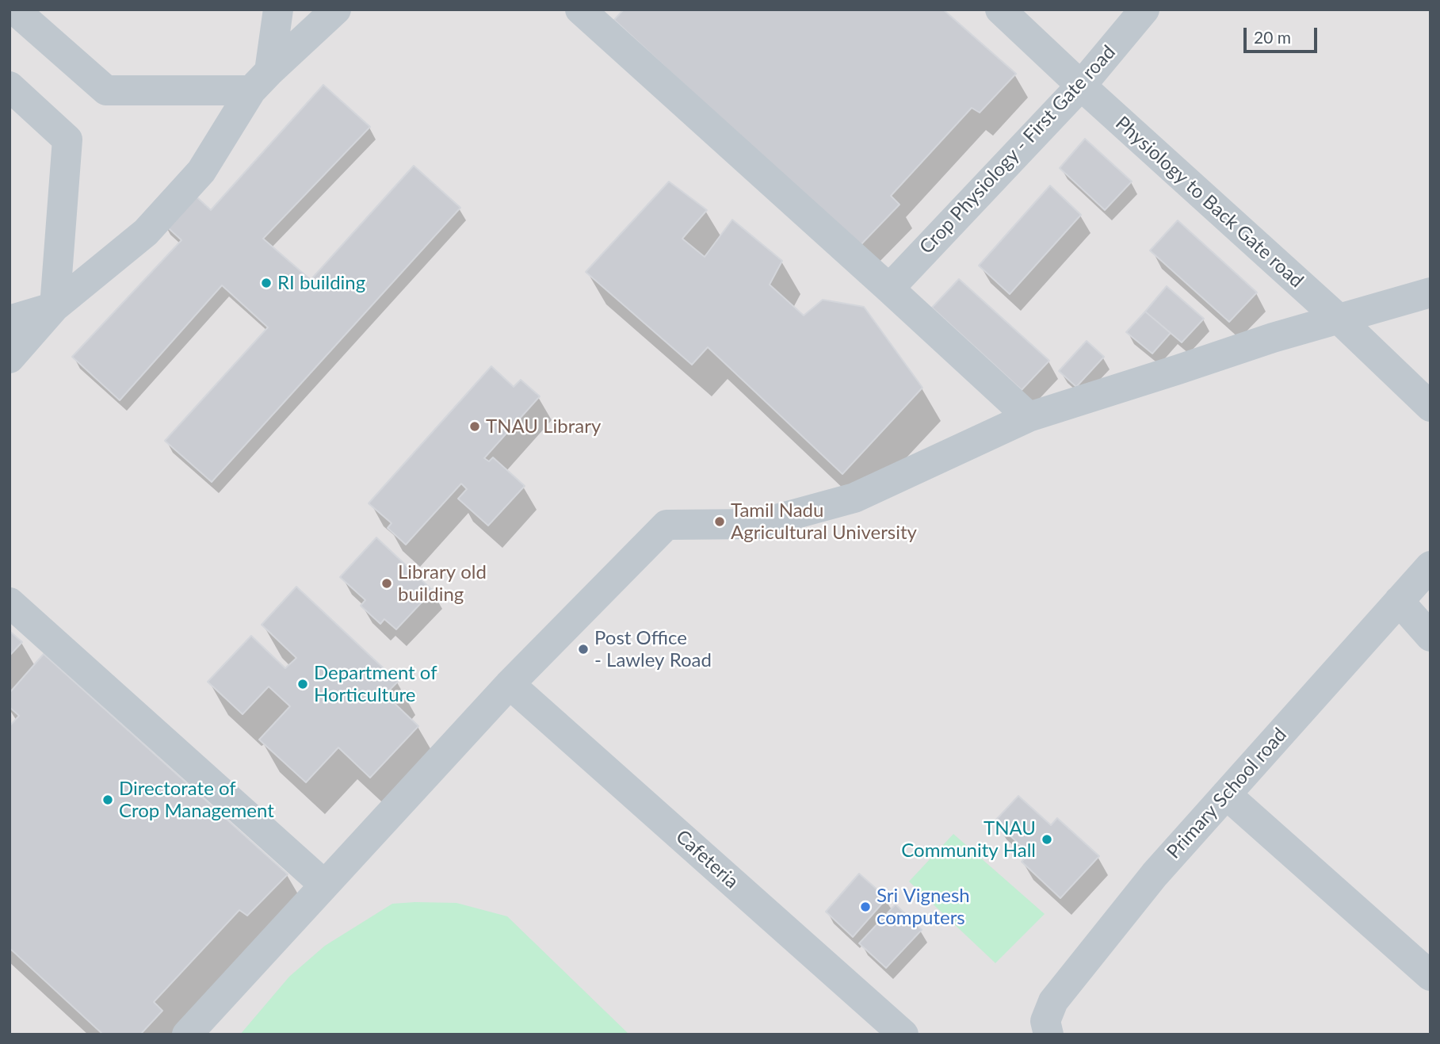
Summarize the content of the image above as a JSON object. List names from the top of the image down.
{
  "streets": {
    "street": [
      "Crop Physiology - First Gate road",
      "Physiology to Back Gate road",
      "Primary School road",
      "Cafeteria"
    ]
  },
  "crossings": [
    ["Crop Physiology - First Gate road", "Physiology to Back Gate road"]
  ],
  "places": [
    "RI building",
    "TNAU Library",
    "Tamil Nadu Agricultural University",
    "Library old building",
    "Post Office - Lawley Road",
    "Department of Horticulture",
    "Directorate of Crop Management",
    "TNAU Community Hall",
    "Sri Vignesh computers"
  ],
  "scale_bar": "20 m"
}
